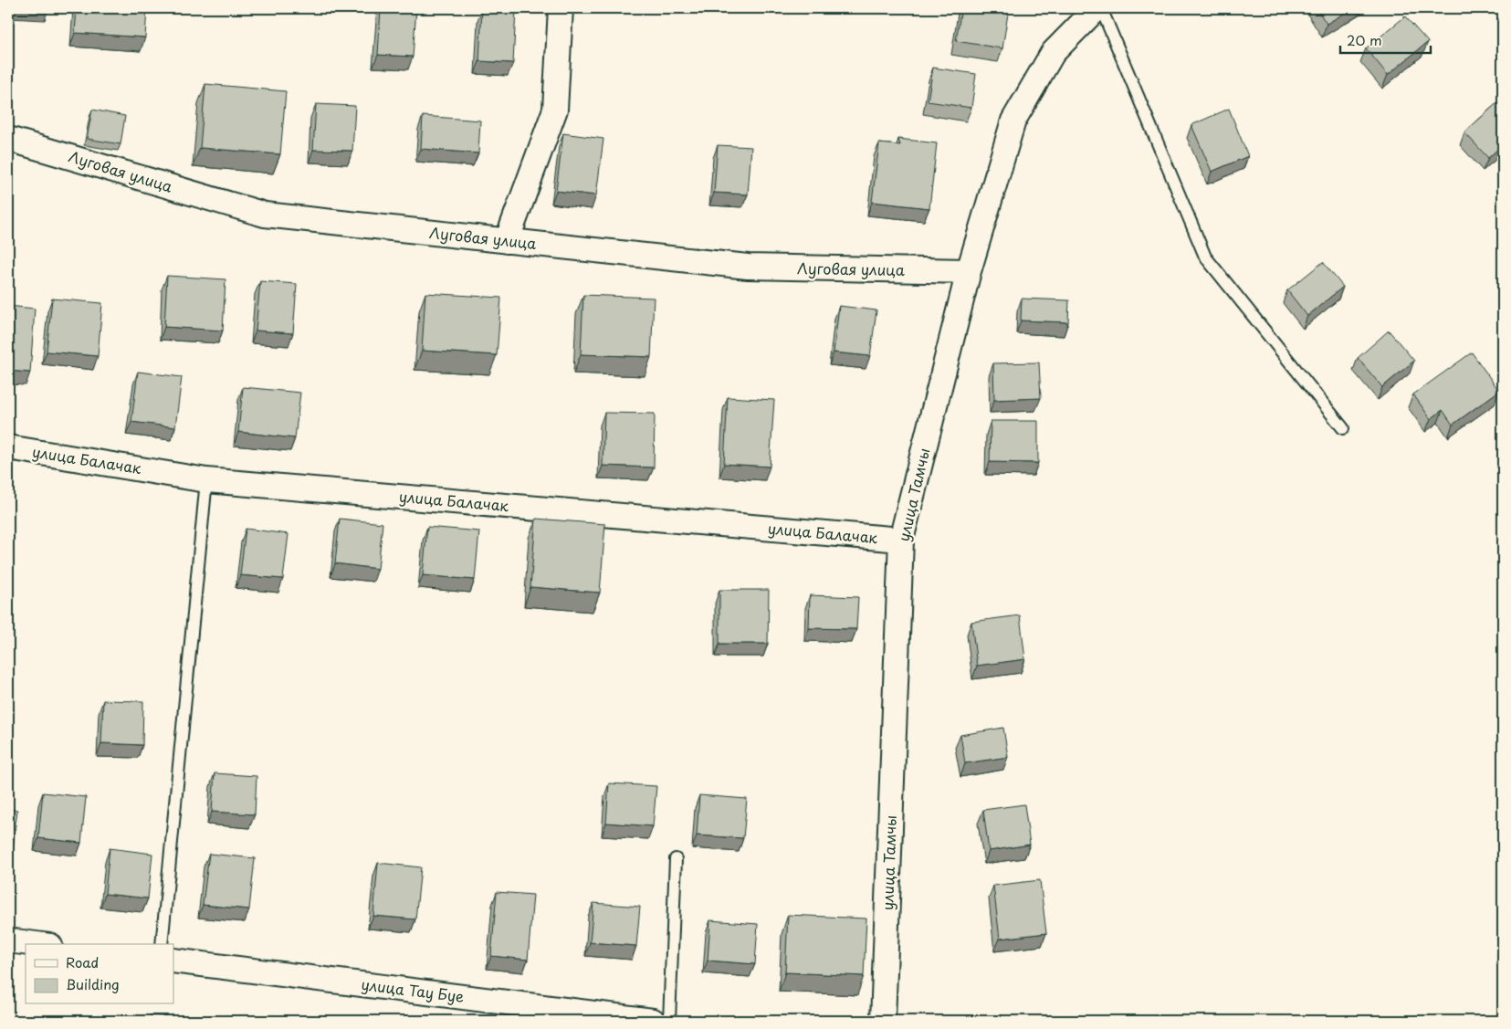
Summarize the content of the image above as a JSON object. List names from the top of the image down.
{
  "streets": {
    "street": [
      "Луговая улица",
      "улица Балачак",
      "улица Тамчы",
      "улица Тау Буе"
    ]
  },
  "crossings": [
    ["Луговая улица", "улица Тамчы"],
    ["улица Балачак", "улица Тамчы"]
  ],
  "legend": ["Road", "Building"],
  "scale_bar": "20 m"
}
